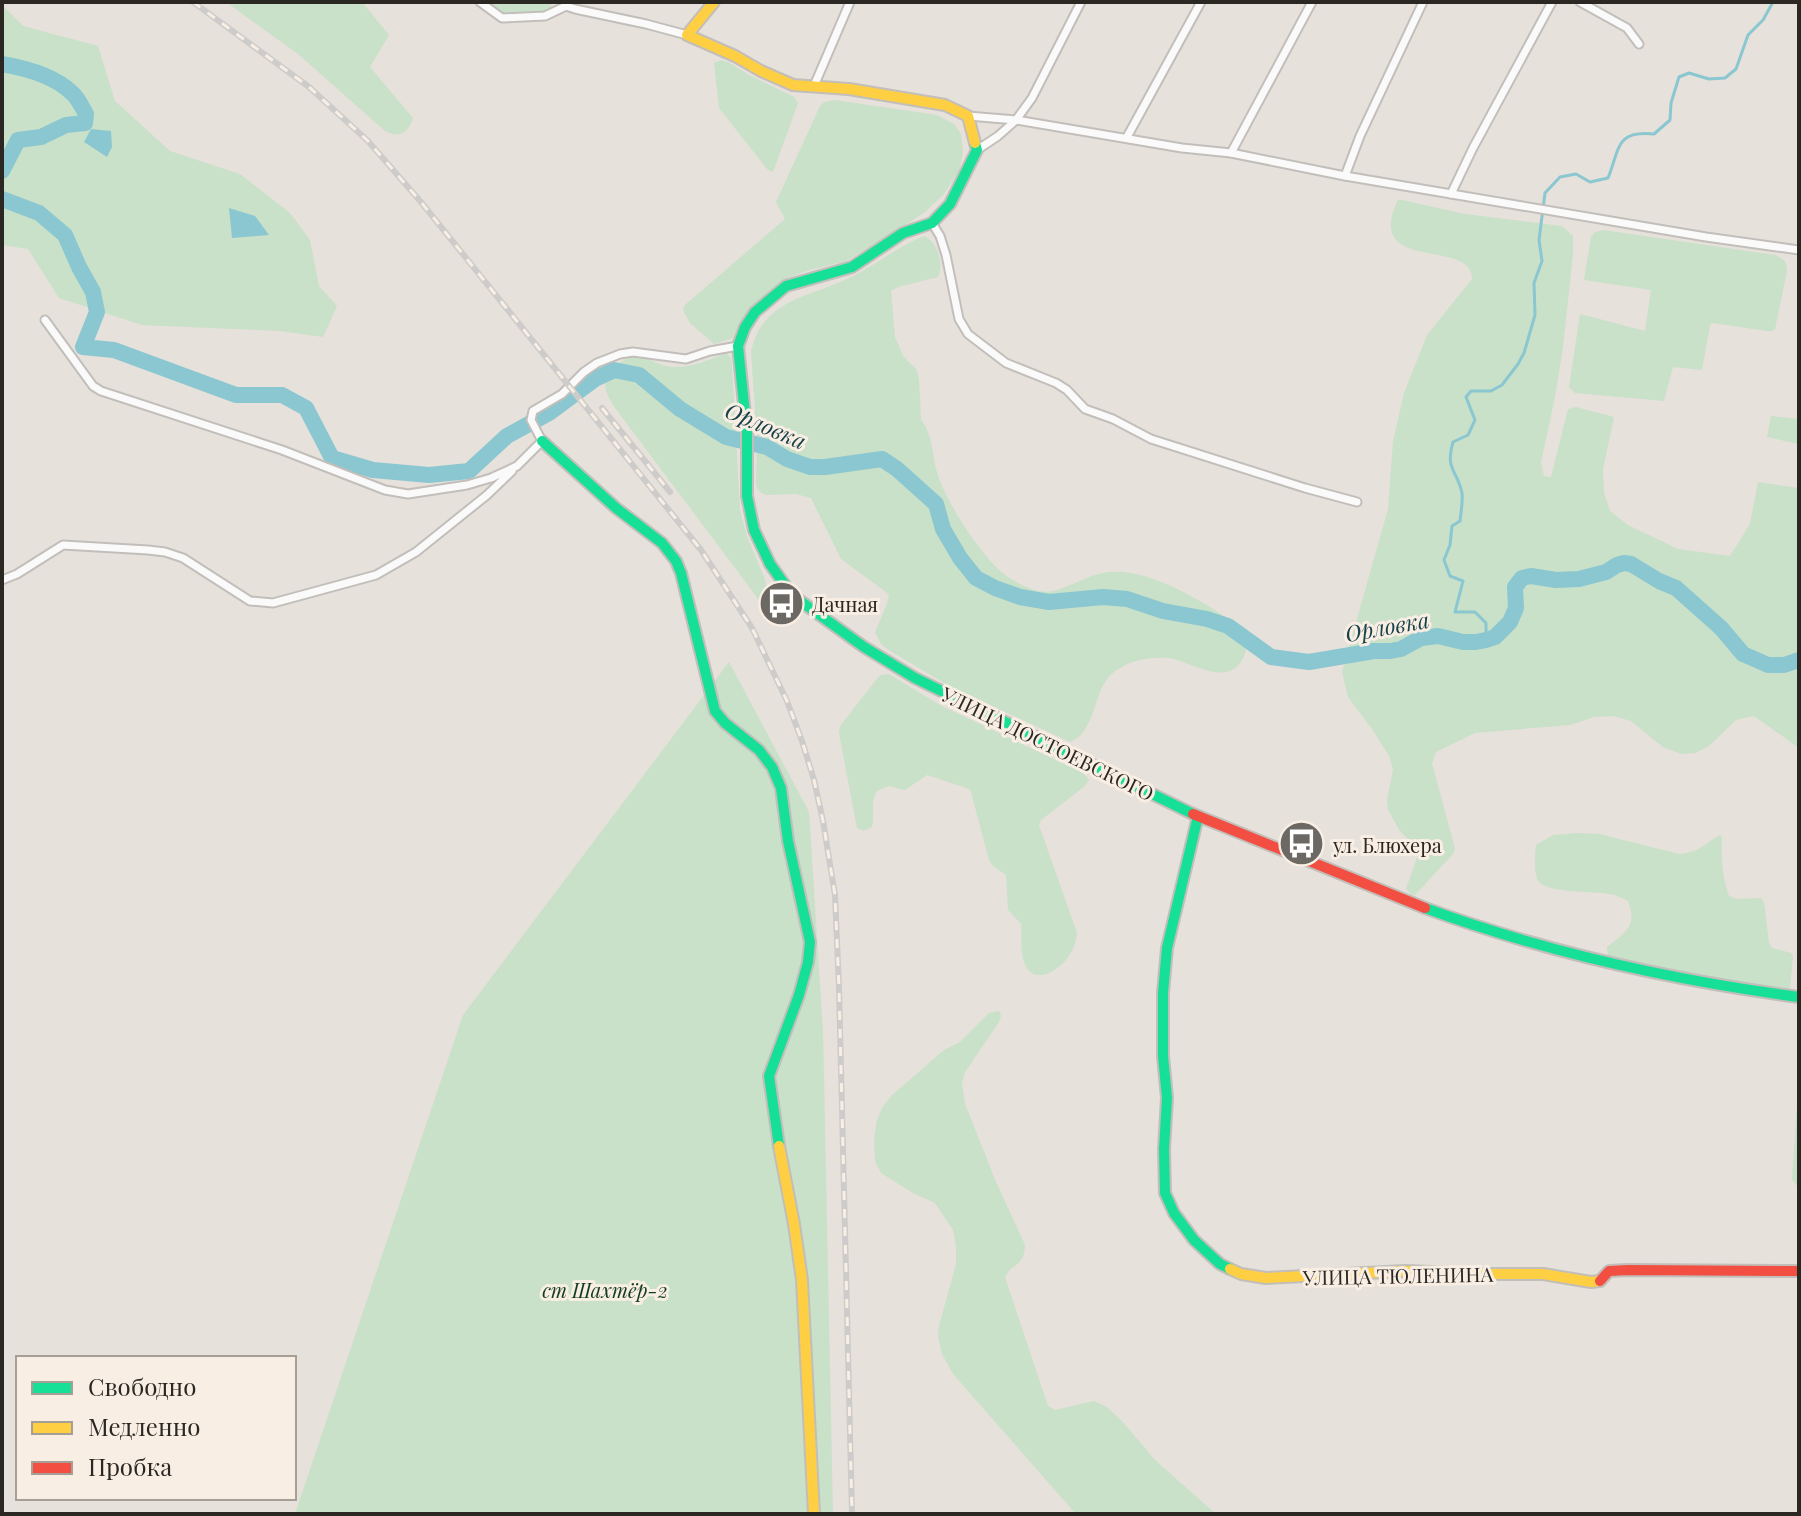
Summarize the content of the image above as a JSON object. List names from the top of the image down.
{
  "streets": {
    "street": ["УЛИЦА ДОСТОЕВСКОГО", "УЛИЦА ТЮЛЕНИНА"]
  },
  "crossings": [
    ["УЛИЦА ДОСТОЕВСКОГО", "УЛИЦА ТЮЛЕНИНА"]
  ],
  "water": ["Орловка"],
  "parks": ["ст Шахтёр-2"],
  "places": {
    "bus stop": ["Дачная", "ул. Блюхера"]
  },
  "legend": ["Свободно", "Медленно", "Пробка"]
}
